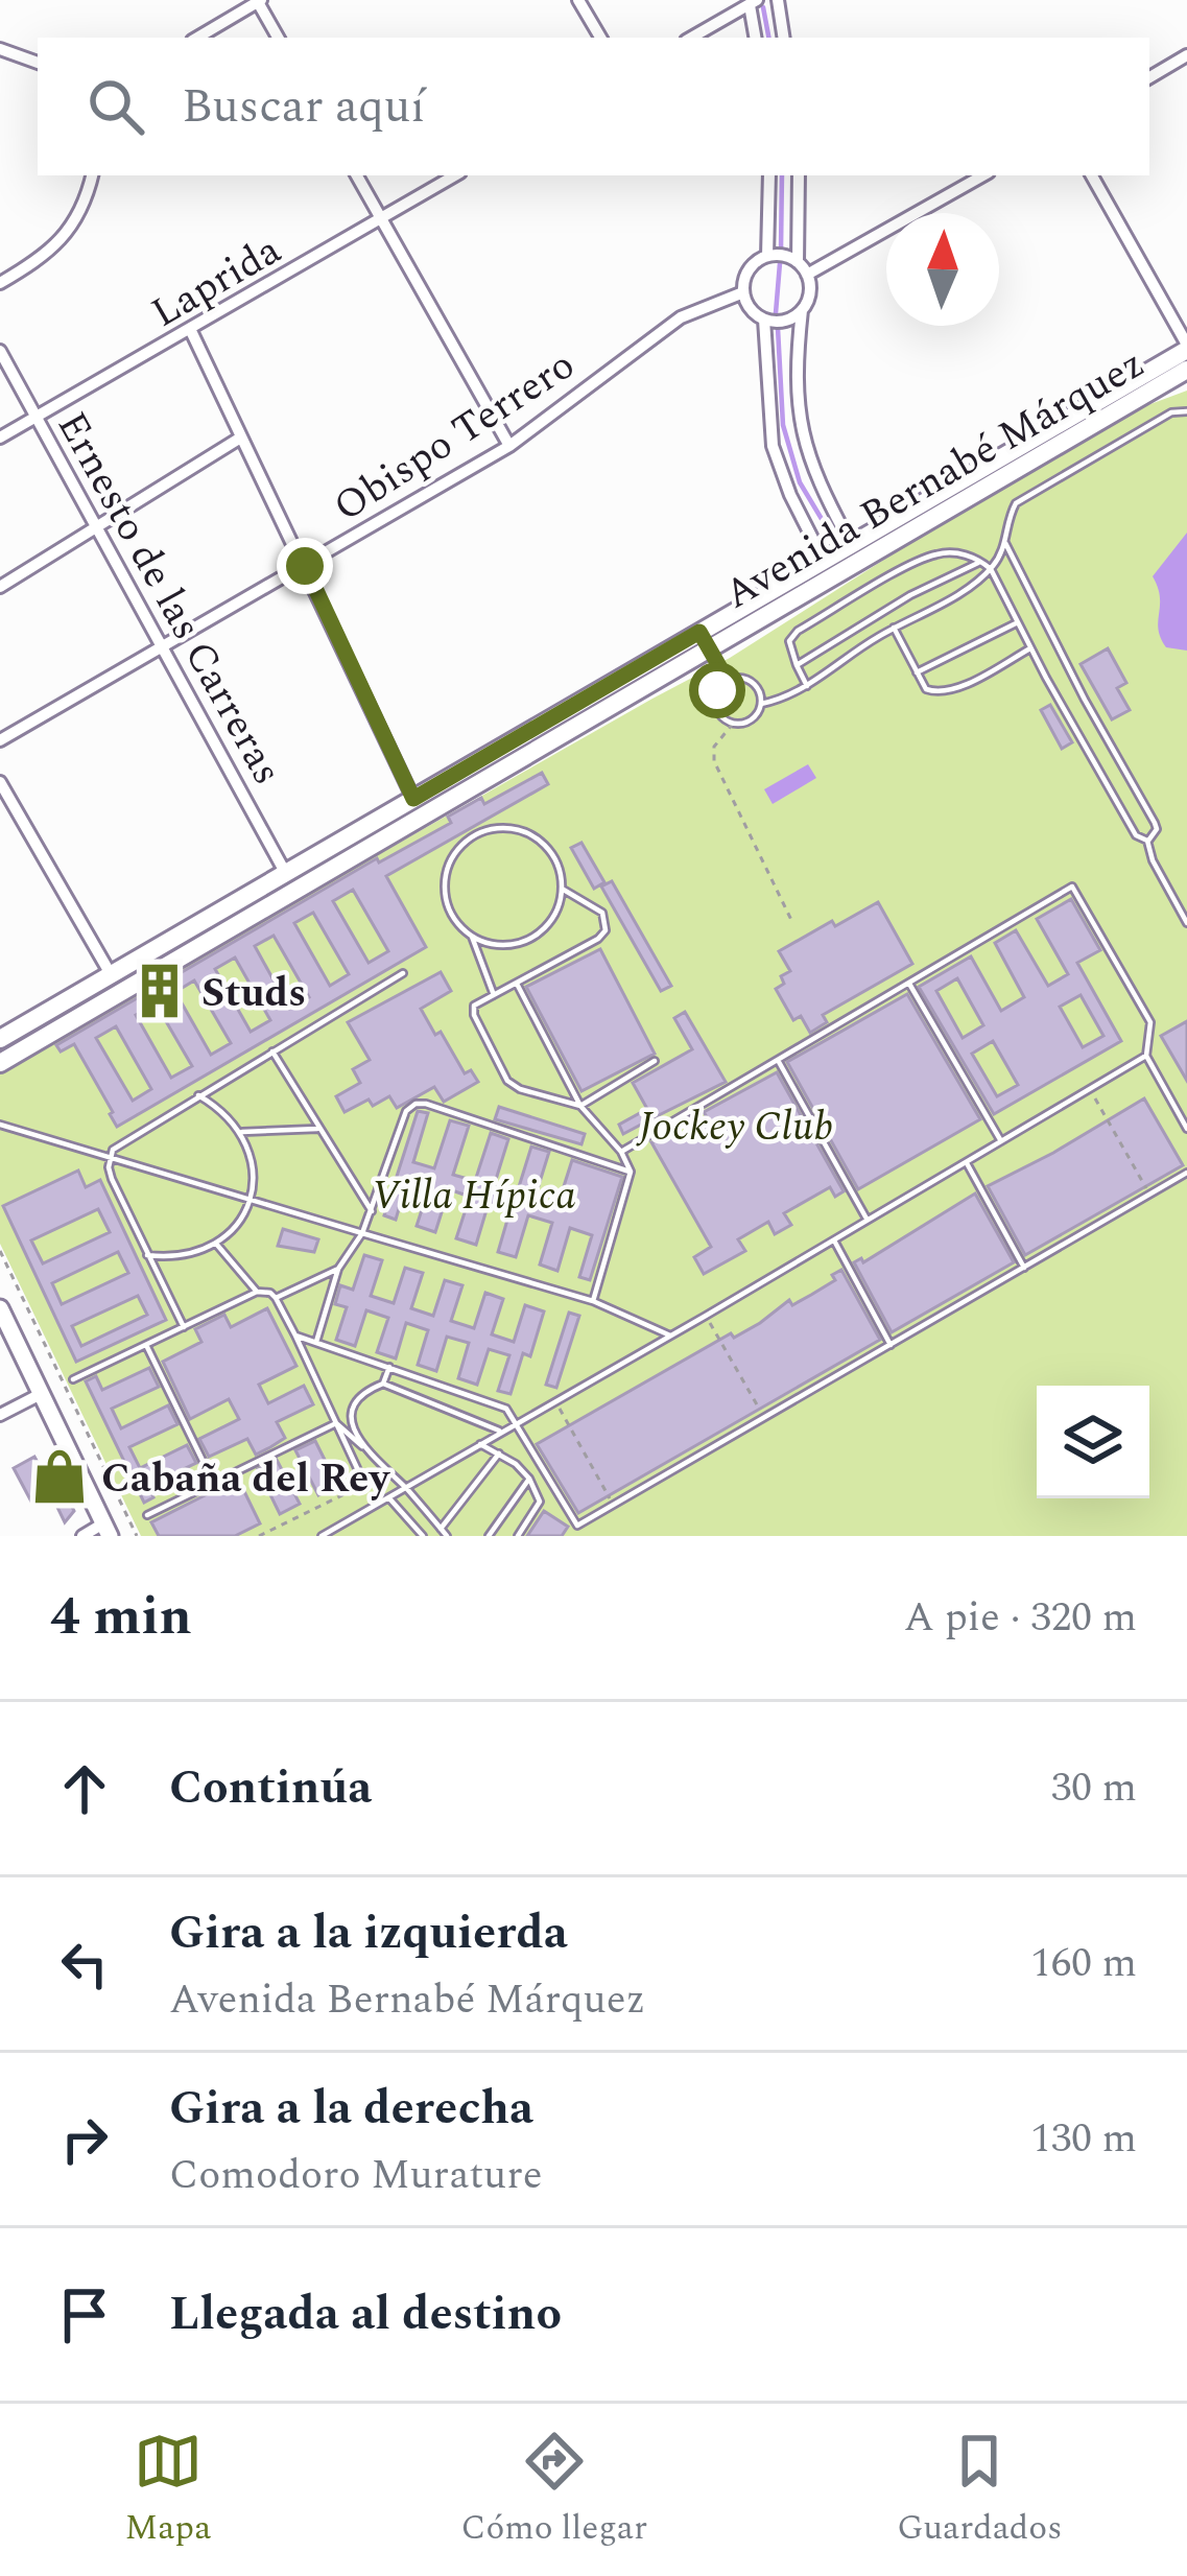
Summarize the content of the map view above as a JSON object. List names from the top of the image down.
{
  "streets": {
    "main road": ["Avenida Bernabé Márquez"],
    "street": ["Laprida", "Obispo Terrero", "Ernesto de las Carreras"]
  },
  "crossings": [
    ["Laprida", "Ernesto de las Carreras"],
    ["Obispo Terrero", "Ernesto de las Carreras"],
    ["Avenida Bernabé Márquez", "Ernesto de las Carreras"]
  ],
  "parks": ["Jockey Club", "Villa Hípica"],
  "places": {
    "building": ["Studs"],
    "shop": ["Cabaña del Rey"]
  },
  "north": "top",
  "page": {
    "search": "Buscar aquí",
    "heading": ["4 min", "A pie · 320 m"],
    "list": [
      ["Continúa", "30 m"],
      ["Gira a la izquierda", "Avenida Bernabé Márquez", "160 m"],
      ["Gira a la derecha", "Comodoro Murature", "130 m"],
      "Llegada al destino"
    ],
    "nav": ["Mapa", "Cómo llegar", "Guardados"]
  }
}
